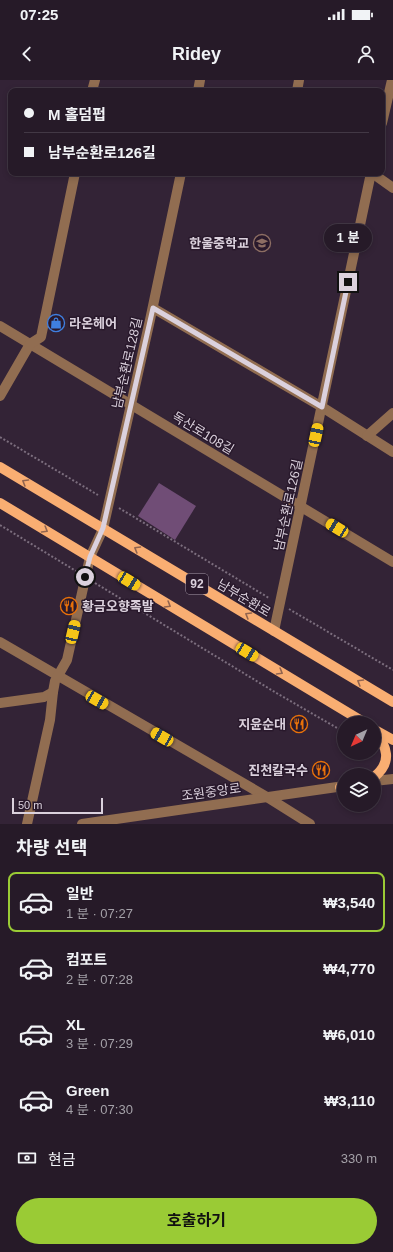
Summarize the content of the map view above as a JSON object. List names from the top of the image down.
{
  "streets": {
    "main road": ["92", "남부순환로"],
    "street": [
      "남부순환로128길",
      "독산로108길",
      "남부순환로126길",
      "조원중앙로"
    ]
  },
  "crossings": [
    ["남부순환로128길", "독산로108길"],
    ["남부순환로128길", "92"],
    ["남부순환로128길", "남부순환로"],
    ["독산로108길", "남부순환로126길"],
    ["남부순환로126길", "남부순환로"]
  ],
  "places": {
    "school or university": ["한울중학교"],
    "shop": ["라온헤어"],
    "restaurant": ["황금오향족발", "지윤순대", "진천칼국수"]
  },
  "scale_bar": "50 m",
  "north": "bottom left",
  "page": {
    "status": "07:25",
    "header": "Ridey",
    "banner": ["M 홀덤펍", "남부순환로126길"],
    "bubble": "1 분",
    "scale": "50 m",
    "heading": "차량 선택",
    "list": [
      {
        "name": "일반",
        "note": "1 분 · 07:27",
        "value": "₩3,540"
      },
      {
        "name": "컴포트",
        "note": "2 분 · 07:28",
        "value": "₩4,770"
      },
      {
        "name": "XL",
        "note": "3 분 · 07:29",
        "value": "₩6,010"
      },
      {
        "name": "Green",
        "note": "4 분 · 07:30",
        "value": "₩3,110"
      }
    ],
    "pay": ["현금", "330 m"],
    "buttons": "호출하기"
  }
}
